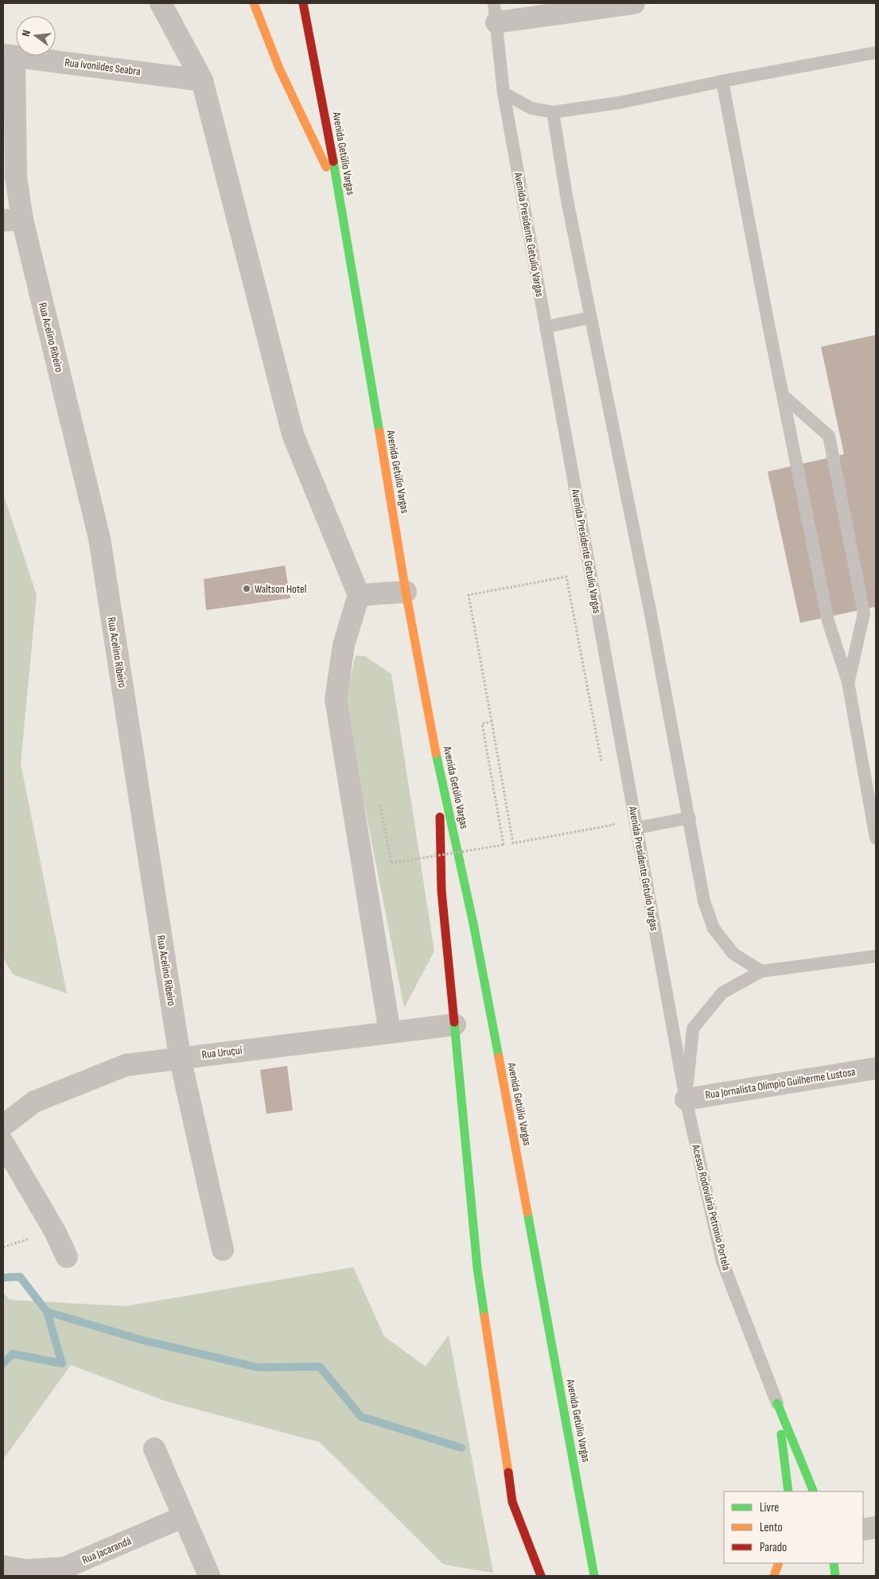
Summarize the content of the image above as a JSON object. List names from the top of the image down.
{
  "streets": {
    "highway": ["Avenida Getúlio Vargas"],
    "street": [
      "Rua Ivonildes Seabra",
      "Rua Acelino Ribeiro",
      "Rua Uruçuí",
      "Rua Jornalista Olímpio Guilherme Lustosa",
      "Rua Jacarandá"
    ],
    "lane": ["Avenida Presidente Getulio Vargas", "Acesso Rodoviária Petronio Portela"]
  },
  "crossings": [
    ["Rua Ivonildes Seabra", "Rua Acelino Ribeiro"],
    ["Avenida Presidente Getulio Vargas", "Rua Jornalista Olímpio Guilherme Lustosa"],
    ["Avenida Presidente Getulio Vargas", "Acesso Rodoviária Petronio Portela"],
    ["Rua Acelino Ribeiro", "Rua Uruçuí"],
    ["Rua Jornalista Olímpio Guilherme Lustosa", "Acesso Rodoviária Petronio Portela"]
  ],
  "places": ["Waltson Hotel"],
  "legend": ["Livre", "Lento", "Parado"],
  "north": "left"
}
